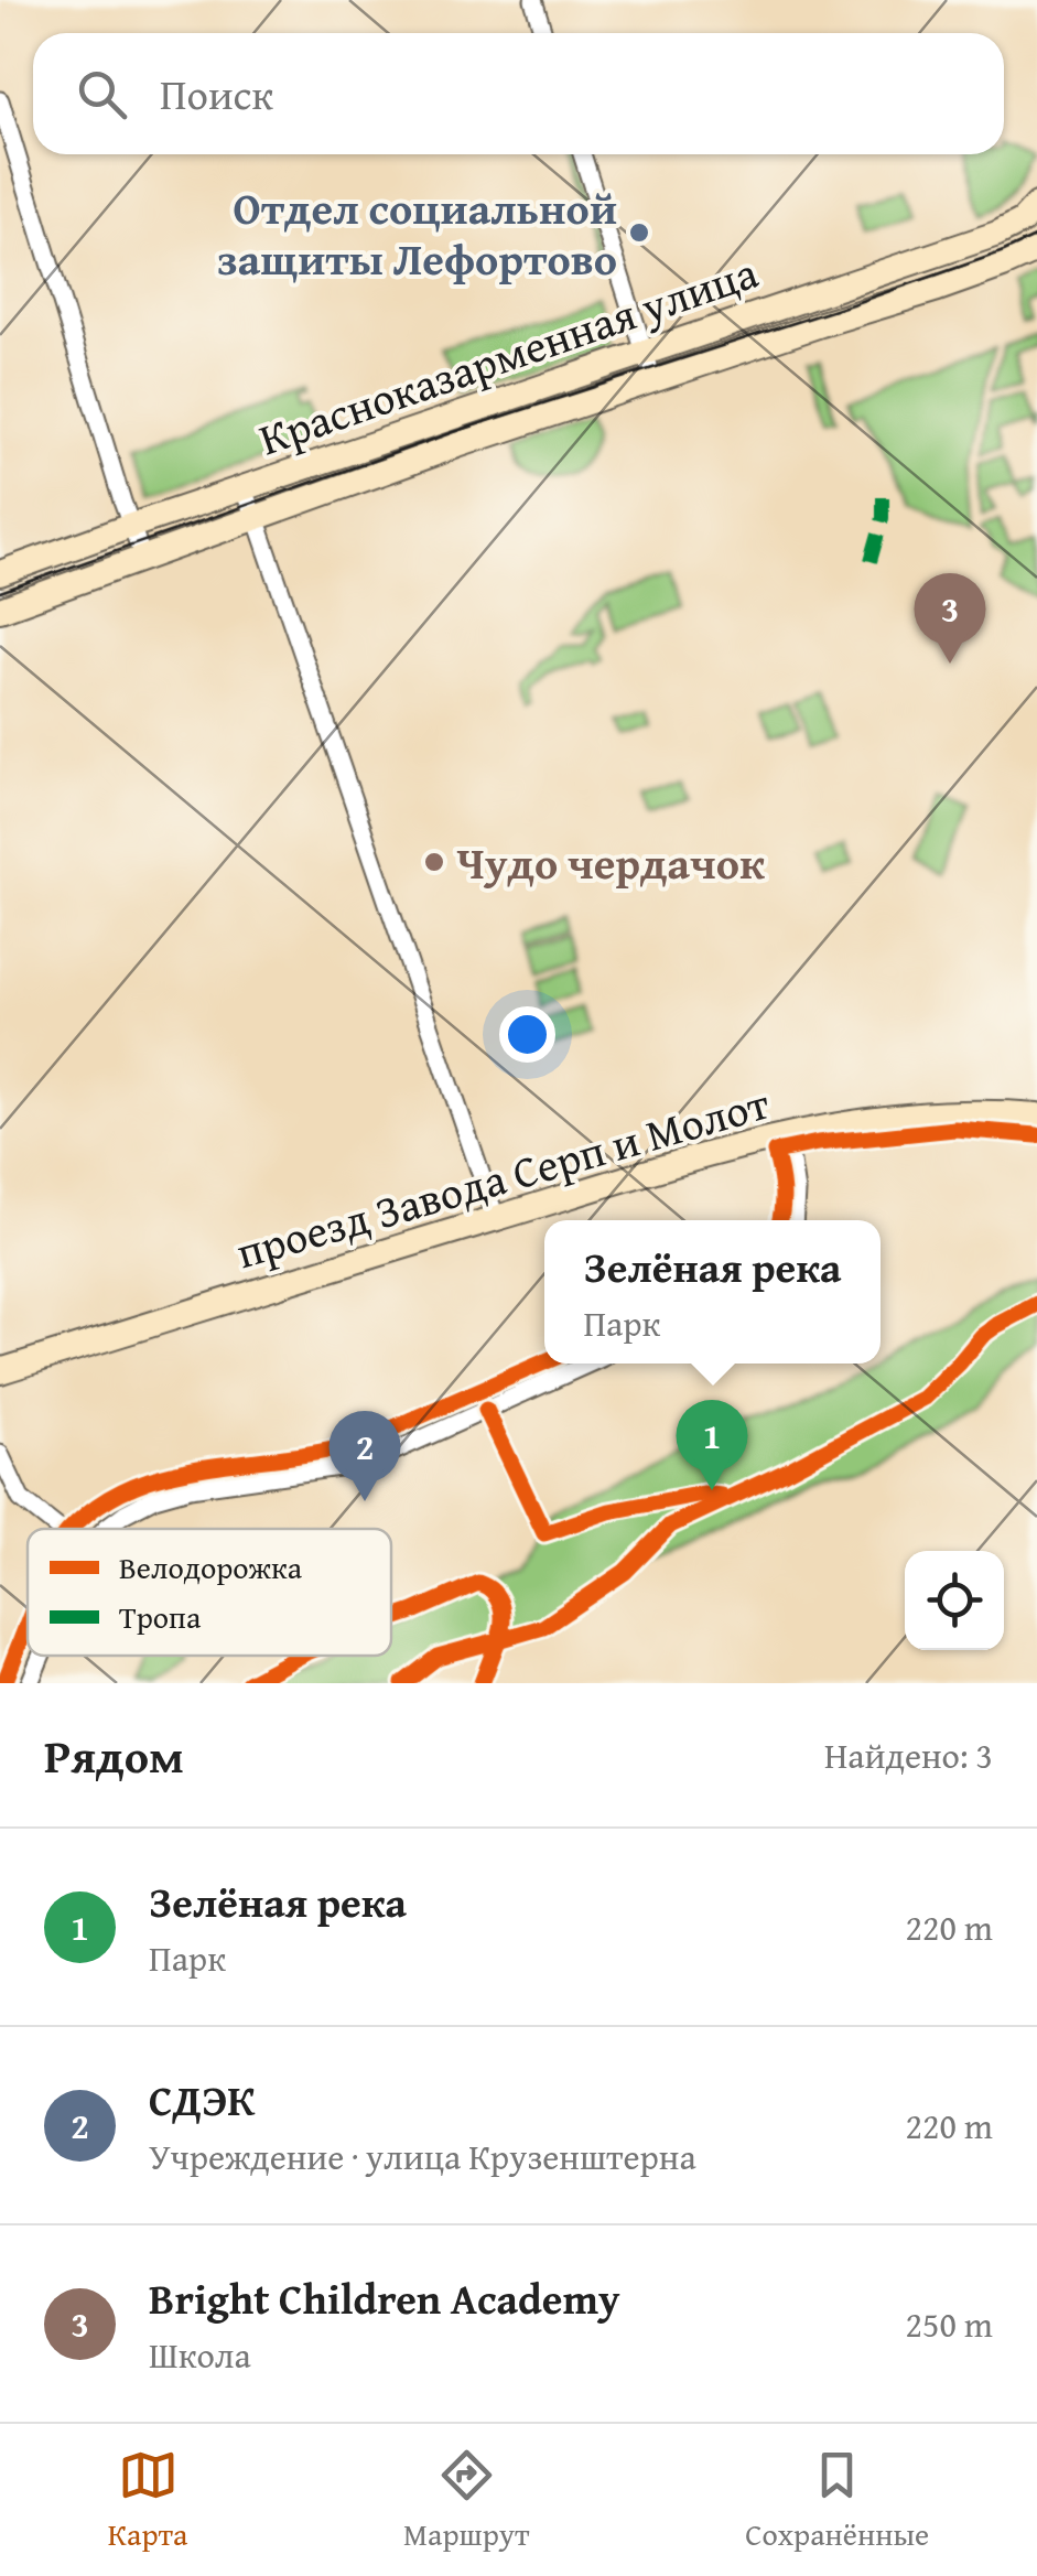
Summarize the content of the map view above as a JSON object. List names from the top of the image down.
{
  "streets": {
    "main road": ["Красноказарменная улица", "проезд Завода Серп и Молот"]
  },
  "places": ["Отдел социальной защиты Лефортово", "Чудо чердачок"],
  "legend": ["Велодорожка", "Тропа"],
  "page": {
    "search": "Поиск",
    "pins": ["3", "1", "2"],
    "popup": ["Зелёная река", "Парк"],
    "heading": ["Рядом", "Найдено: 3"],
    "list": [
      {
        "mark": "1",
        "name": "Зелёная река",
        "note": "Парк",
        "value": "220 m"
      },
      {
        "mark": "2",
        "name": "СДЭК",
        "note": "Учреждение · улица Крузенштерна",
        "value": "220 m"
      },
      {
        "mark": "3",
        "name": "Bright Children Academy",
        "note": "Школа",
        "value": "250 m"
      }
    ],
    "nav": ["Карта", "Маршрут", "Сохранённые"]
  }
}
